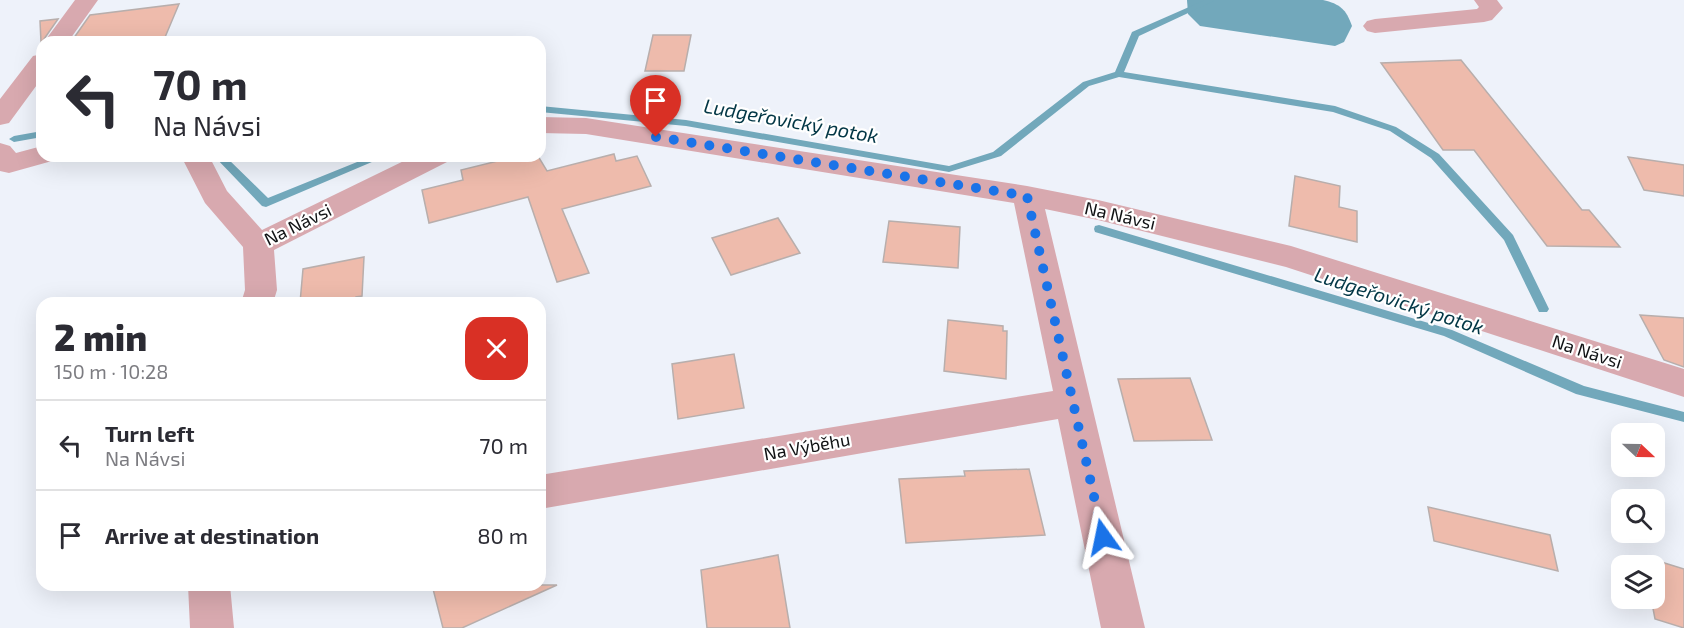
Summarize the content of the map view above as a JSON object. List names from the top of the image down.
{
  "streets": {
    "street": ["Na Návsi", "Na Výběhu"]
  },
  "water": ["Ludgeřovický potok"],
  "north": "right",
  "page": {
    "turn": ["70 m", "Na Návsi"],
    "heading": ["2 min", "150 m · 10:28"],
    "list": [
      {
        "name": "Turn left",
        "note": "Na Návsi",
        "value": "70 m"
      },
      {
        "name": "Arrive at destination",
        "value": "80 m"
      }
    ]
  }
}
